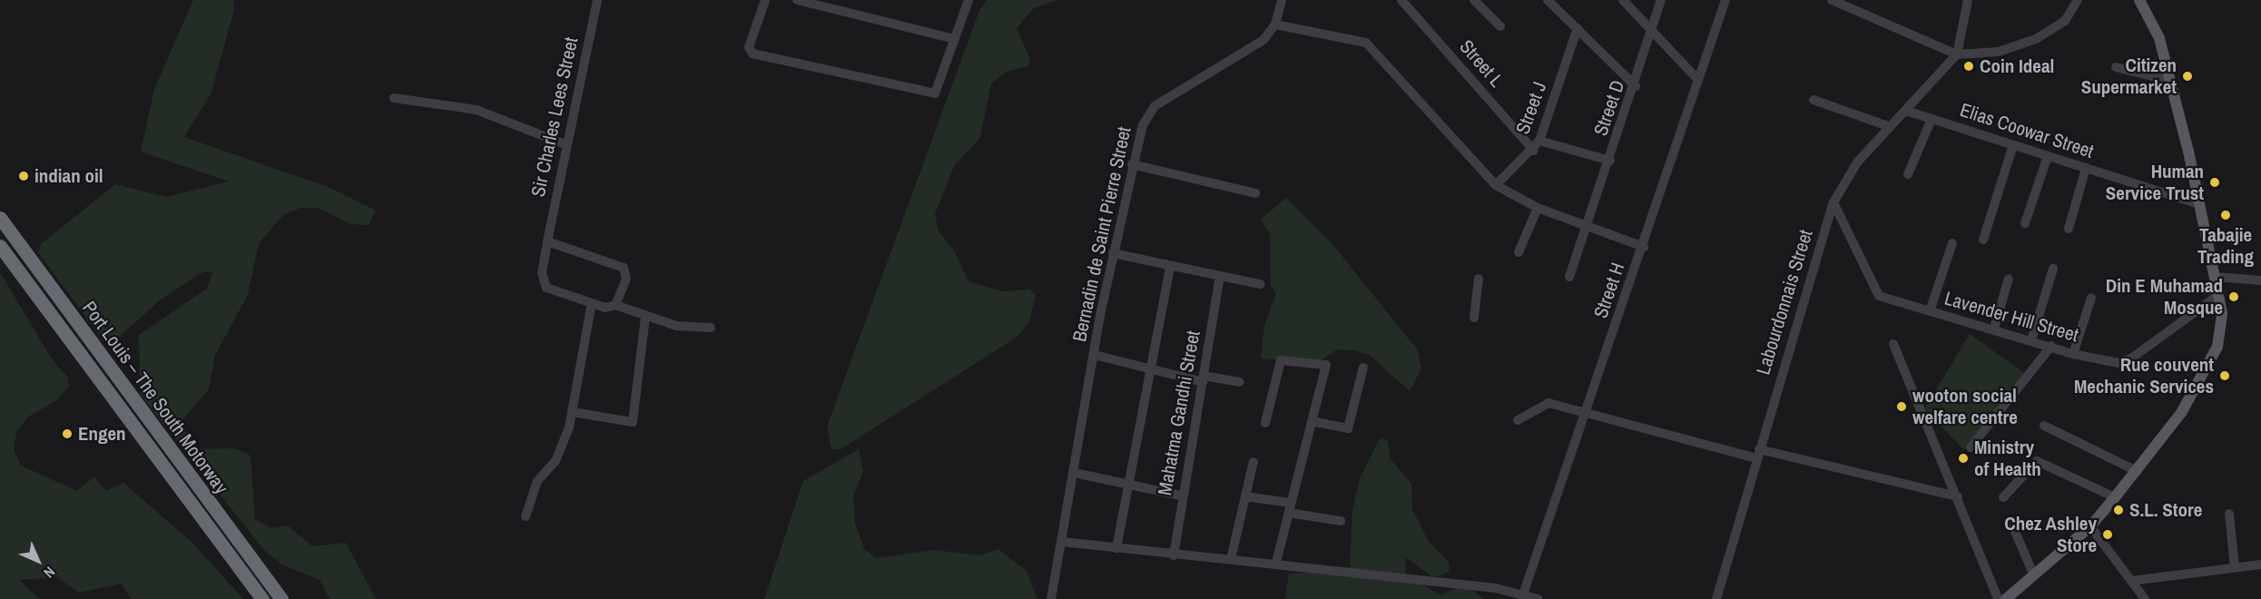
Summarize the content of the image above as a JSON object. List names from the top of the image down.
{
  "streets": {
    "highway": ["Port Louis – The South Motorway"],
    "street": [
      "Street L",
      "Street J",
      "Street D",
      "Sir Charles Lees Street",
      "Elias Coowar Street",
      "Bernadin de Saint Pierre Street",
      "Street H",
      "Labourdonnais Street",
      "Lavender Hill Street",
      "Mahatma Gandhi Street"
    ]
  },
  "crossings": [
    ["Street L", "Street J"],
    ["Elias Coowar Street", "Labourdonnais Street"],
    ["Labourdonnais Street", "Lavender Hill Street"]
  ],
  "places": [
    "Coin Ideal",
    "Citizen Supermarket",
    "indian oil",
    "Human Service Trust",
    "Tabajie Trading",
    "Din E Muhamad Mosque",
    "Rue couvent Mechanic Services",
    "wooton social welfare centre",
    "Engen",
    "Ministry of Health",
    "S.L. Store",
    "Chez Ashley Store"
  ],
  "north": "bottom right"
}
